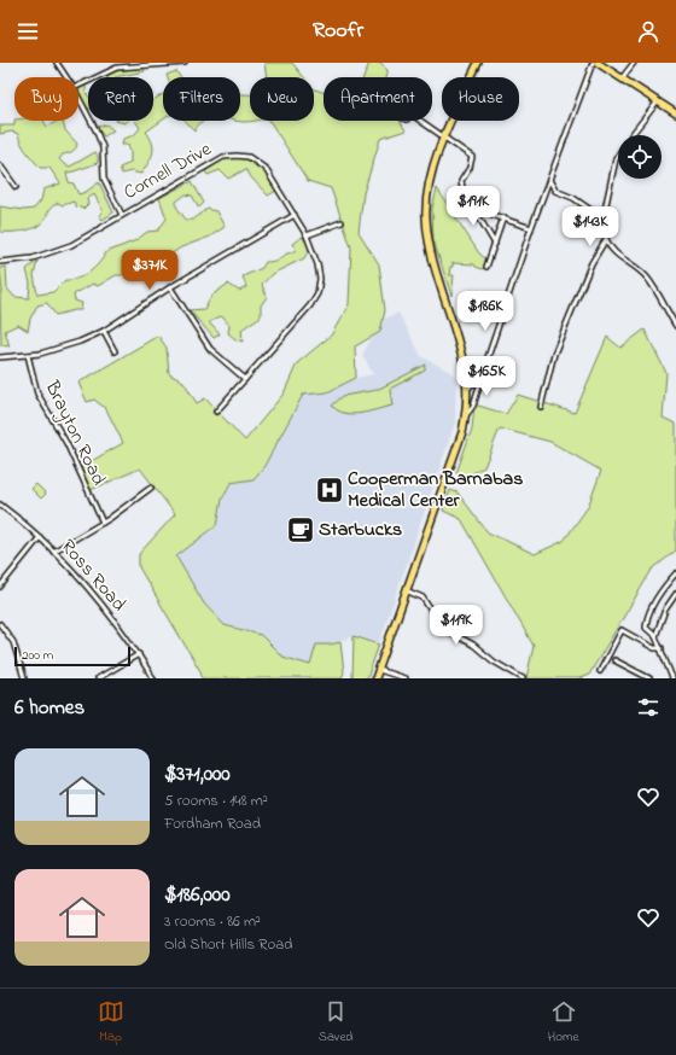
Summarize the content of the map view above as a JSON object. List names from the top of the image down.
{
  "streets": {
    "street": ["Cornell Drive", "Brayton Road", "Ross Road"]
  },
  "places": {
    "hospital": ["Cooperman Barnabas Medical Center"],
    "cafe": ["Starbucks"]
  },
  "scale_bar": "200 m",
  "page": {
    "header": "Roofr",
    "chip": [
      "Buy",
      "Rent",
      "Filters",
      "New",
      "Apartment",
      "House"
    ],
    "price": [
      "$191K",
      "$143K",
      "$371K",
      "$186K",
      "$165K",
      "$119K"
    ],
    "scale": "200 m",
    "heading": "6 homes",
    "list": [
      {
        "name": "$371,000",
        "note": "5 rooms · 148 m² · Fordham Road"
      },
      {
        "name": "$186,000",
        "note": "3 rooms · 86 m² · Old Short Hills Road"
      }
    ],
    "tabs": ["Map", "Saved", "Home"]
  }
}
